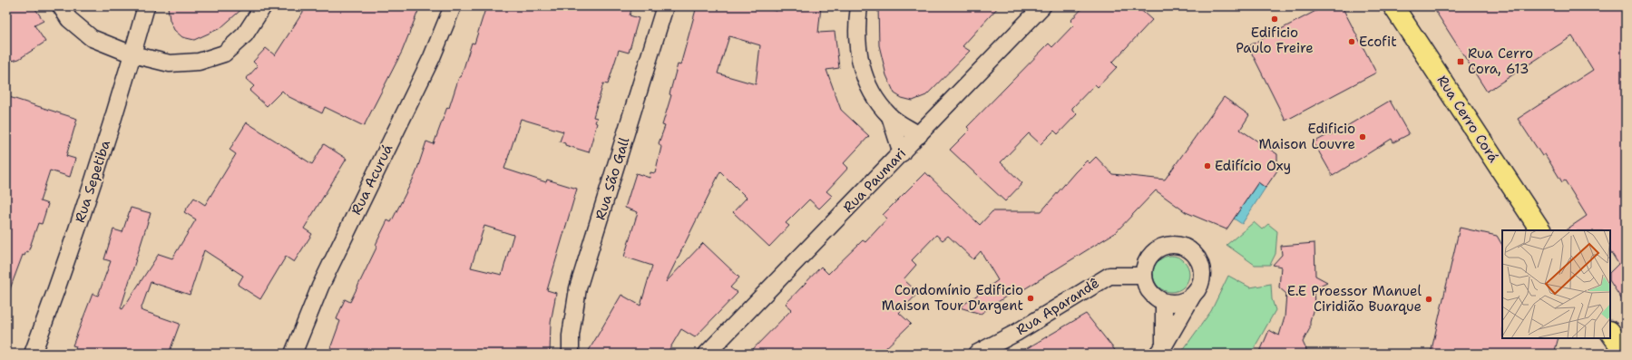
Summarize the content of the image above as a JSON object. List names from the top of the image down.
{
  "streets": {
    "main road": ["Rua Cerro Corá"],
    "street": [
      "Rua São Gall",
      "Rua Acuruá",
      "Rua Paumari",
      "Rua Sepetiba",
      "Rua Aparandê"
    ]
  },
  "places": {
    "other": [
      "Edificio Paulo Freire",
      "Ecofit",
      "Edificio Maison Louvre",
      "Edifício Oxy",
      "Condomínio Edificio Maison Tour D'argent",
      "E.E Proessor Manuel Ciridião Buarque"
    ],
    "transit": ["Rua Cerro Cora, 613"]
  }
}
